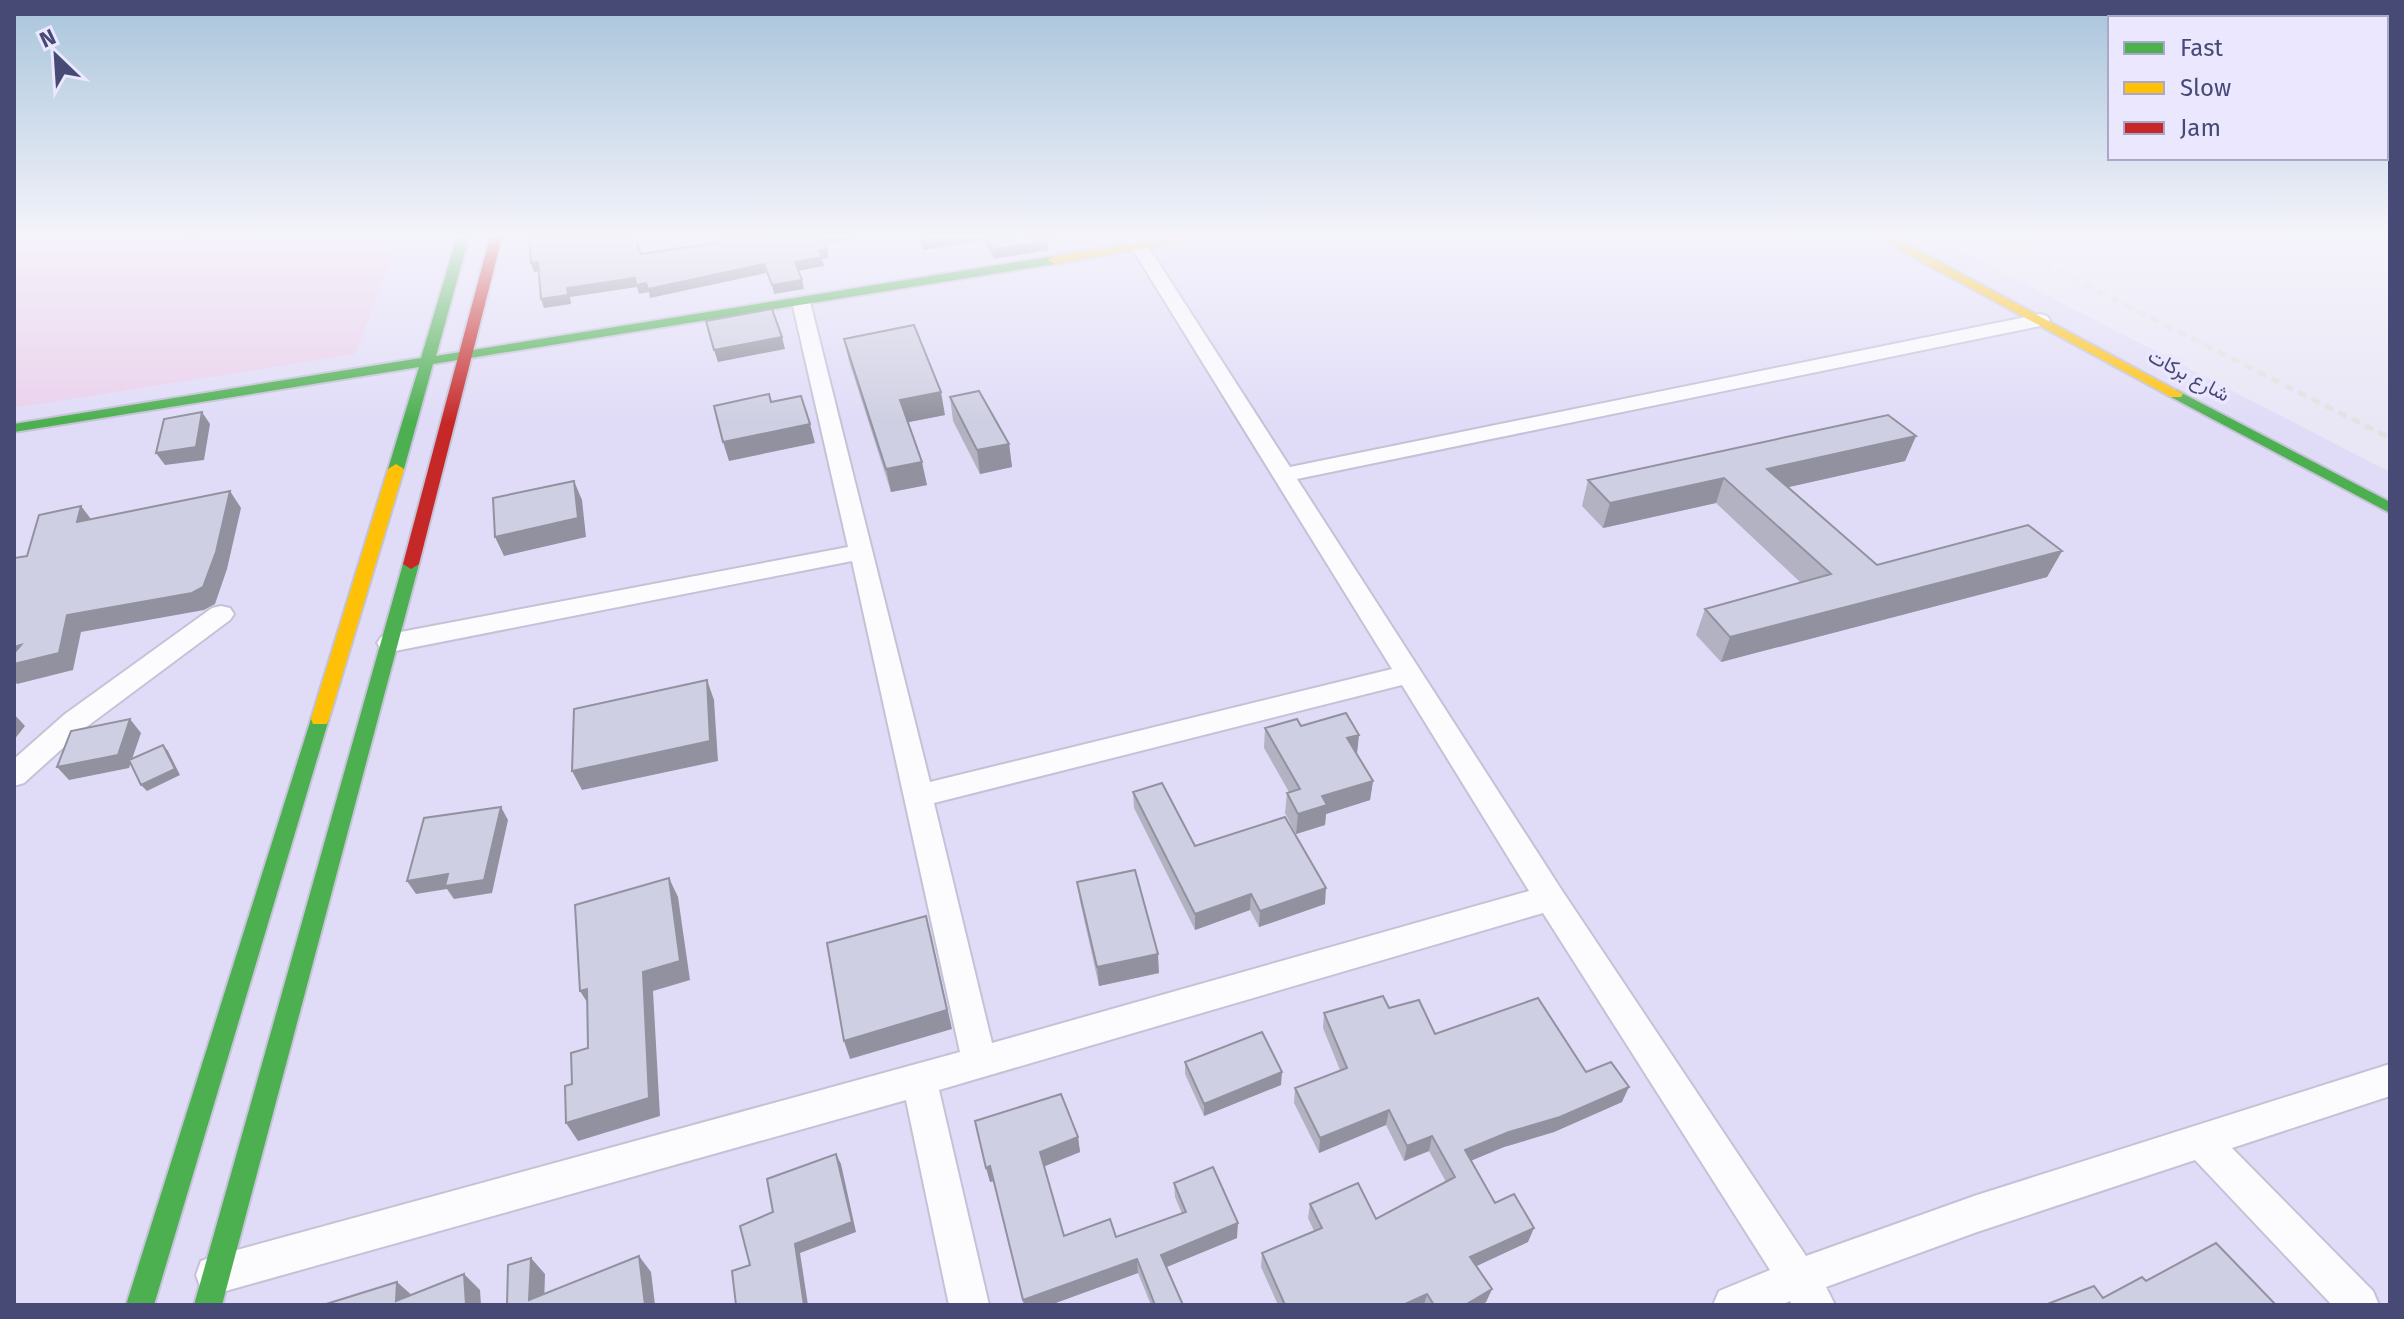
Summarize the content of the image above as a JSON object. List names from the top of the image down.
{
  "streets": {
    "street": ["شارع بركات"]
  },
  "legend": ["Fast", "Slow", "Jam"],
  "north": "top left"
}
